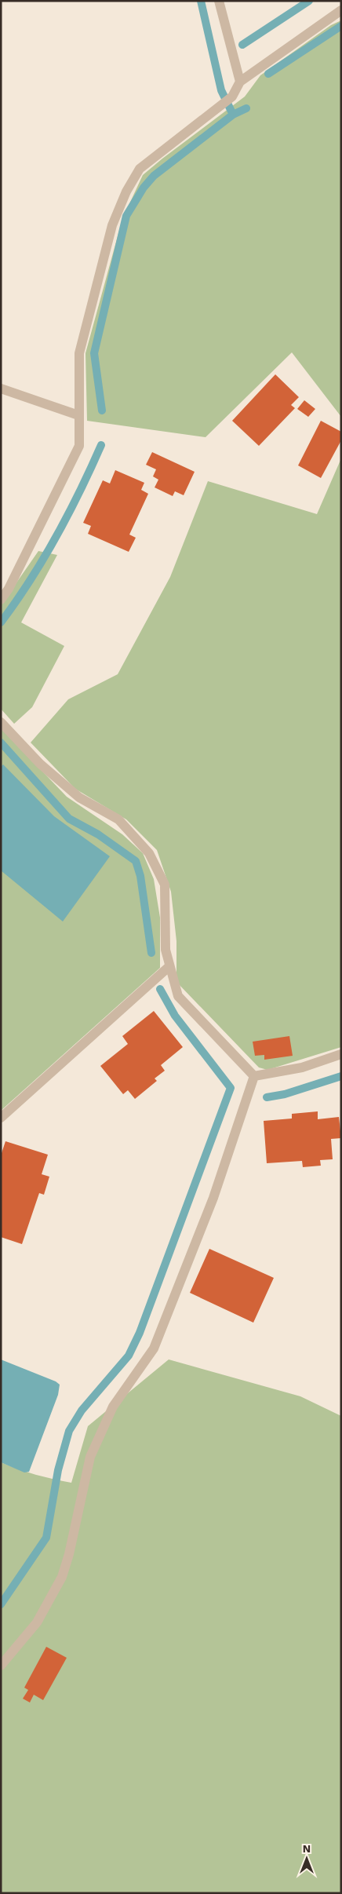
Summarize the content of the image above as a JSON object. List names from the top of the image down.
{
  "north": "top"
}
